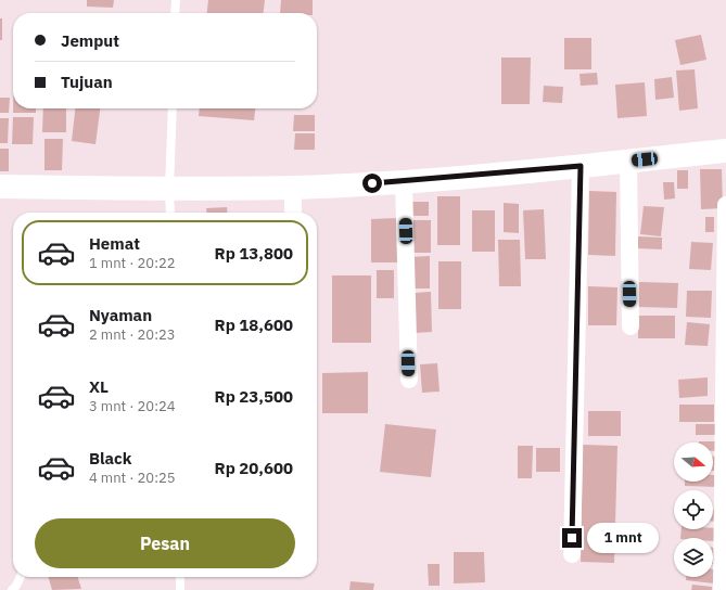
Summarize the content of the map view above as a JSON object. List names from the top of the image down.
{
  "north": "right",
  "page": {
    "banner": ["Jemput", "Tujuan"],
    "list": [
      {
        "name": "Hemat",
        "note": "1 mnt · 20:22",
        "value": "Rp 13,800"
      },
      {
        "name": "Nyaman",
        "note": "2 mnt · 20:23",
        "value": "Rp 18,600"
      },
      {
        "name": "XL",
        "note": "3 mnt · 20:24",
        "value": "Rp 23,500"
      },
      {
        "name": "Black",
        "note": "4 mnt · 20:25",
        "value": "Rp 20,600"
      }
    ],
    "buttons": "Pesan",
    "bubble": "1 mnt"
  }
}
